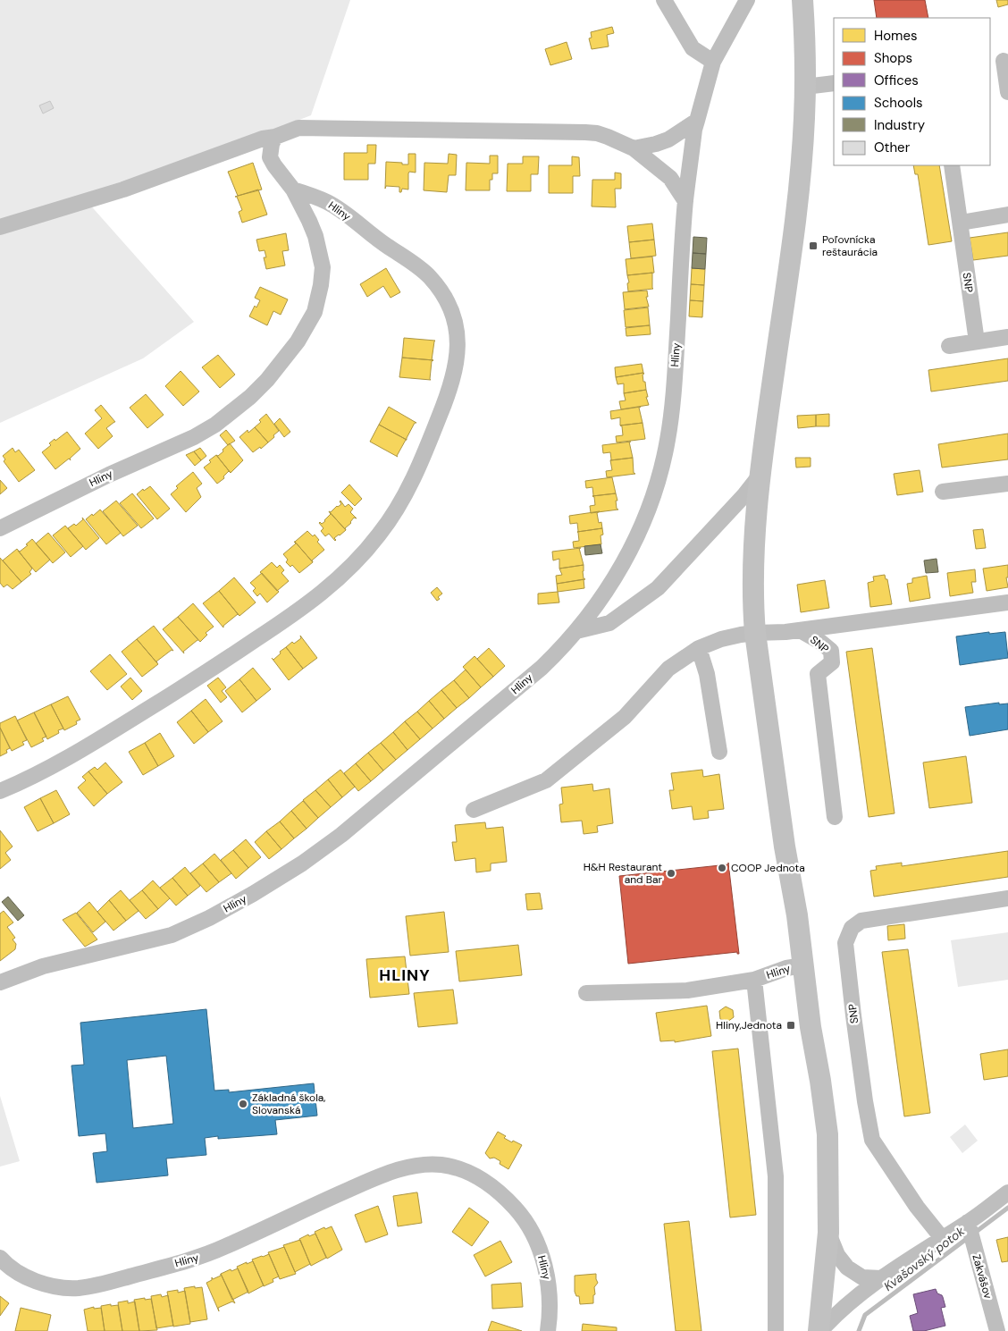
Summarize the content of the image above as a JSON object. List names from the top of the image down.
{
  "streets": {
    "street": ["Hliny", "SNP", "Zakvášov"]
  },
  "districts": ["HLINY"],
  "water": ["Kvašovský potok"],
  "places": {
    "transit": ["Poľovnícka reštaurácia", "Hliny,Jednota"],
    "other": ["COOP Jednota", "H&H Restaurant and Bar", "Základná škola, Slovanská"]
  },
  "legend": [
    "Homes",
    "Shops",
    "Offices",
    "Schools",
    "Industry",
    "Other"
  ]
}
